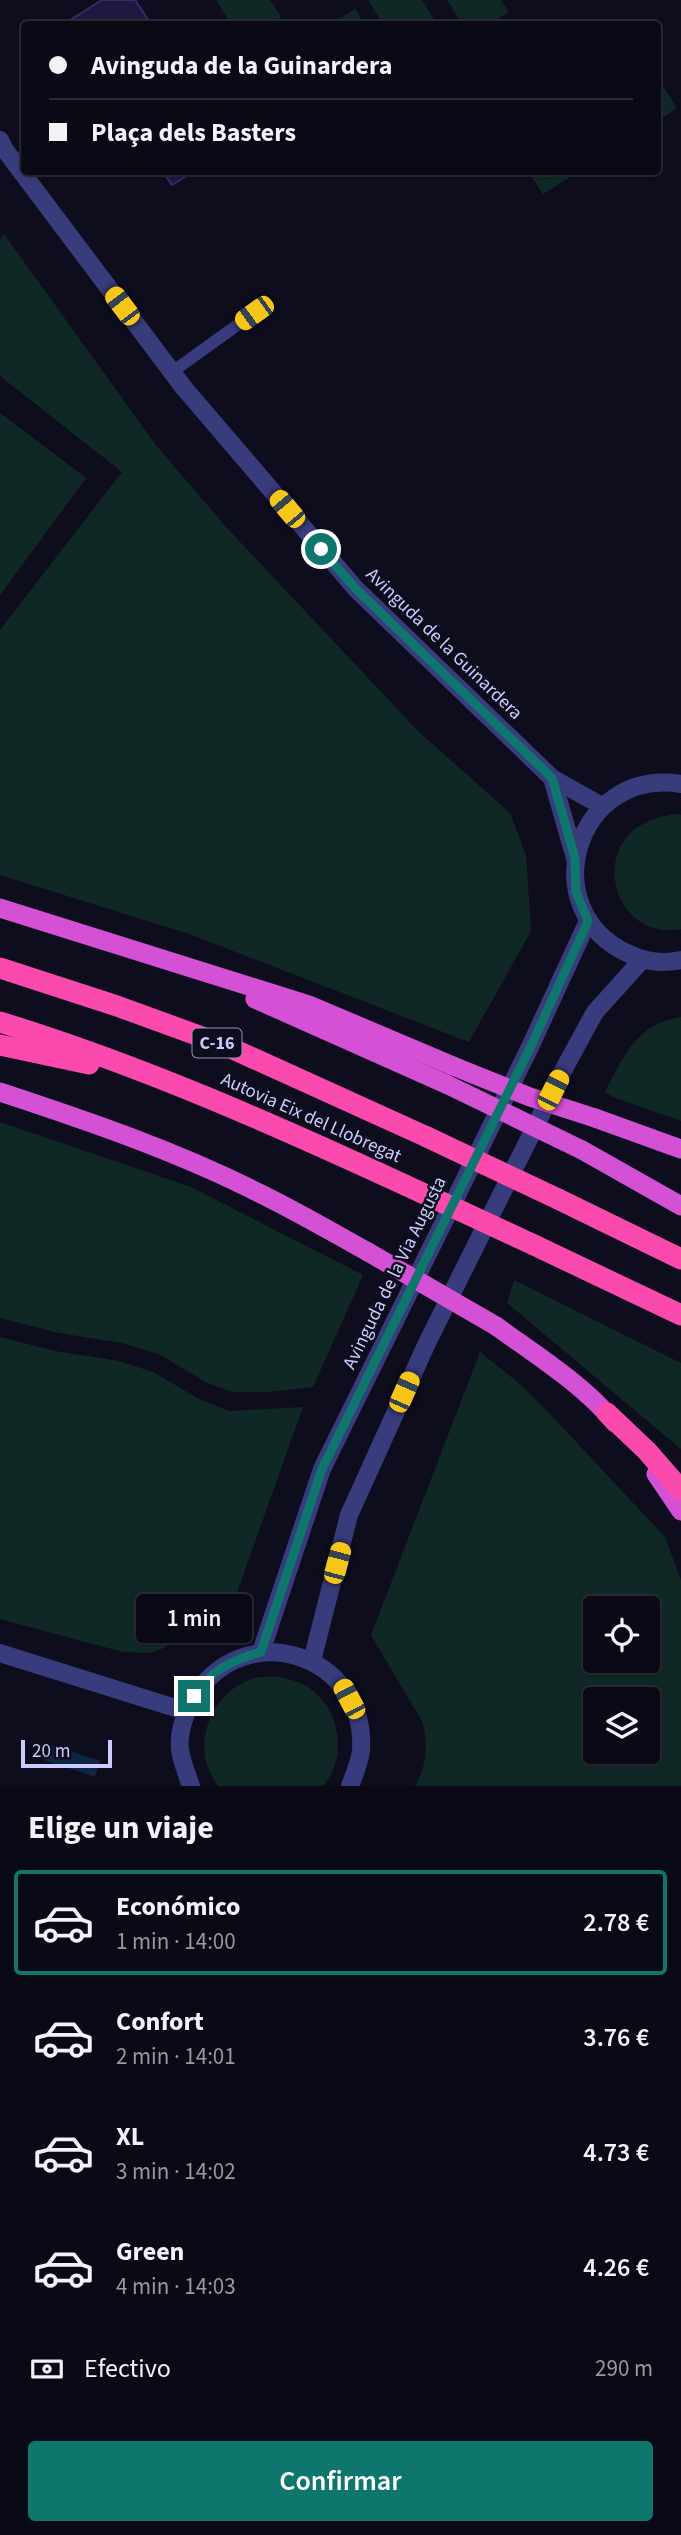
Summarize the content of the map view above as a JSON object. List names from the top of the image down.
{
  "streets": {
    "highway": ["C-16", "Autovia Eix del Llobregat"],
    "street": ["Avinguda de la Guinardera", "Avinguda de la Via Augusta"]
  },
  "scale_bar": "20 m",
  "page": {
    "banner": ["Avinguda de la Guinardera", "Plaça dels Basters"],
    "bubble": "1 min",
    "scale": "20 m",
    "heading": "Elige un viaje",
    "list": [
      {
        "name": "Económico",
        "note": "1 min · 14:00",
        "value": "2.78 €"
      },
      {
        "name": "Confort",
        "note": "2 min · 14:01",
        "value": "3.76 €"
      },
      {
        "name": "XL",
        "note": "3 min · 14:02",
        "value": "4.73 €"
      },
      {
        "name": "Green",
        "note": "4 min · 14:03",
        "value": "4.26 €"
      }
    ],
    "pay": ["Efectivo", "290 m"],
    "buttons": "Confirmar"
  }
}
